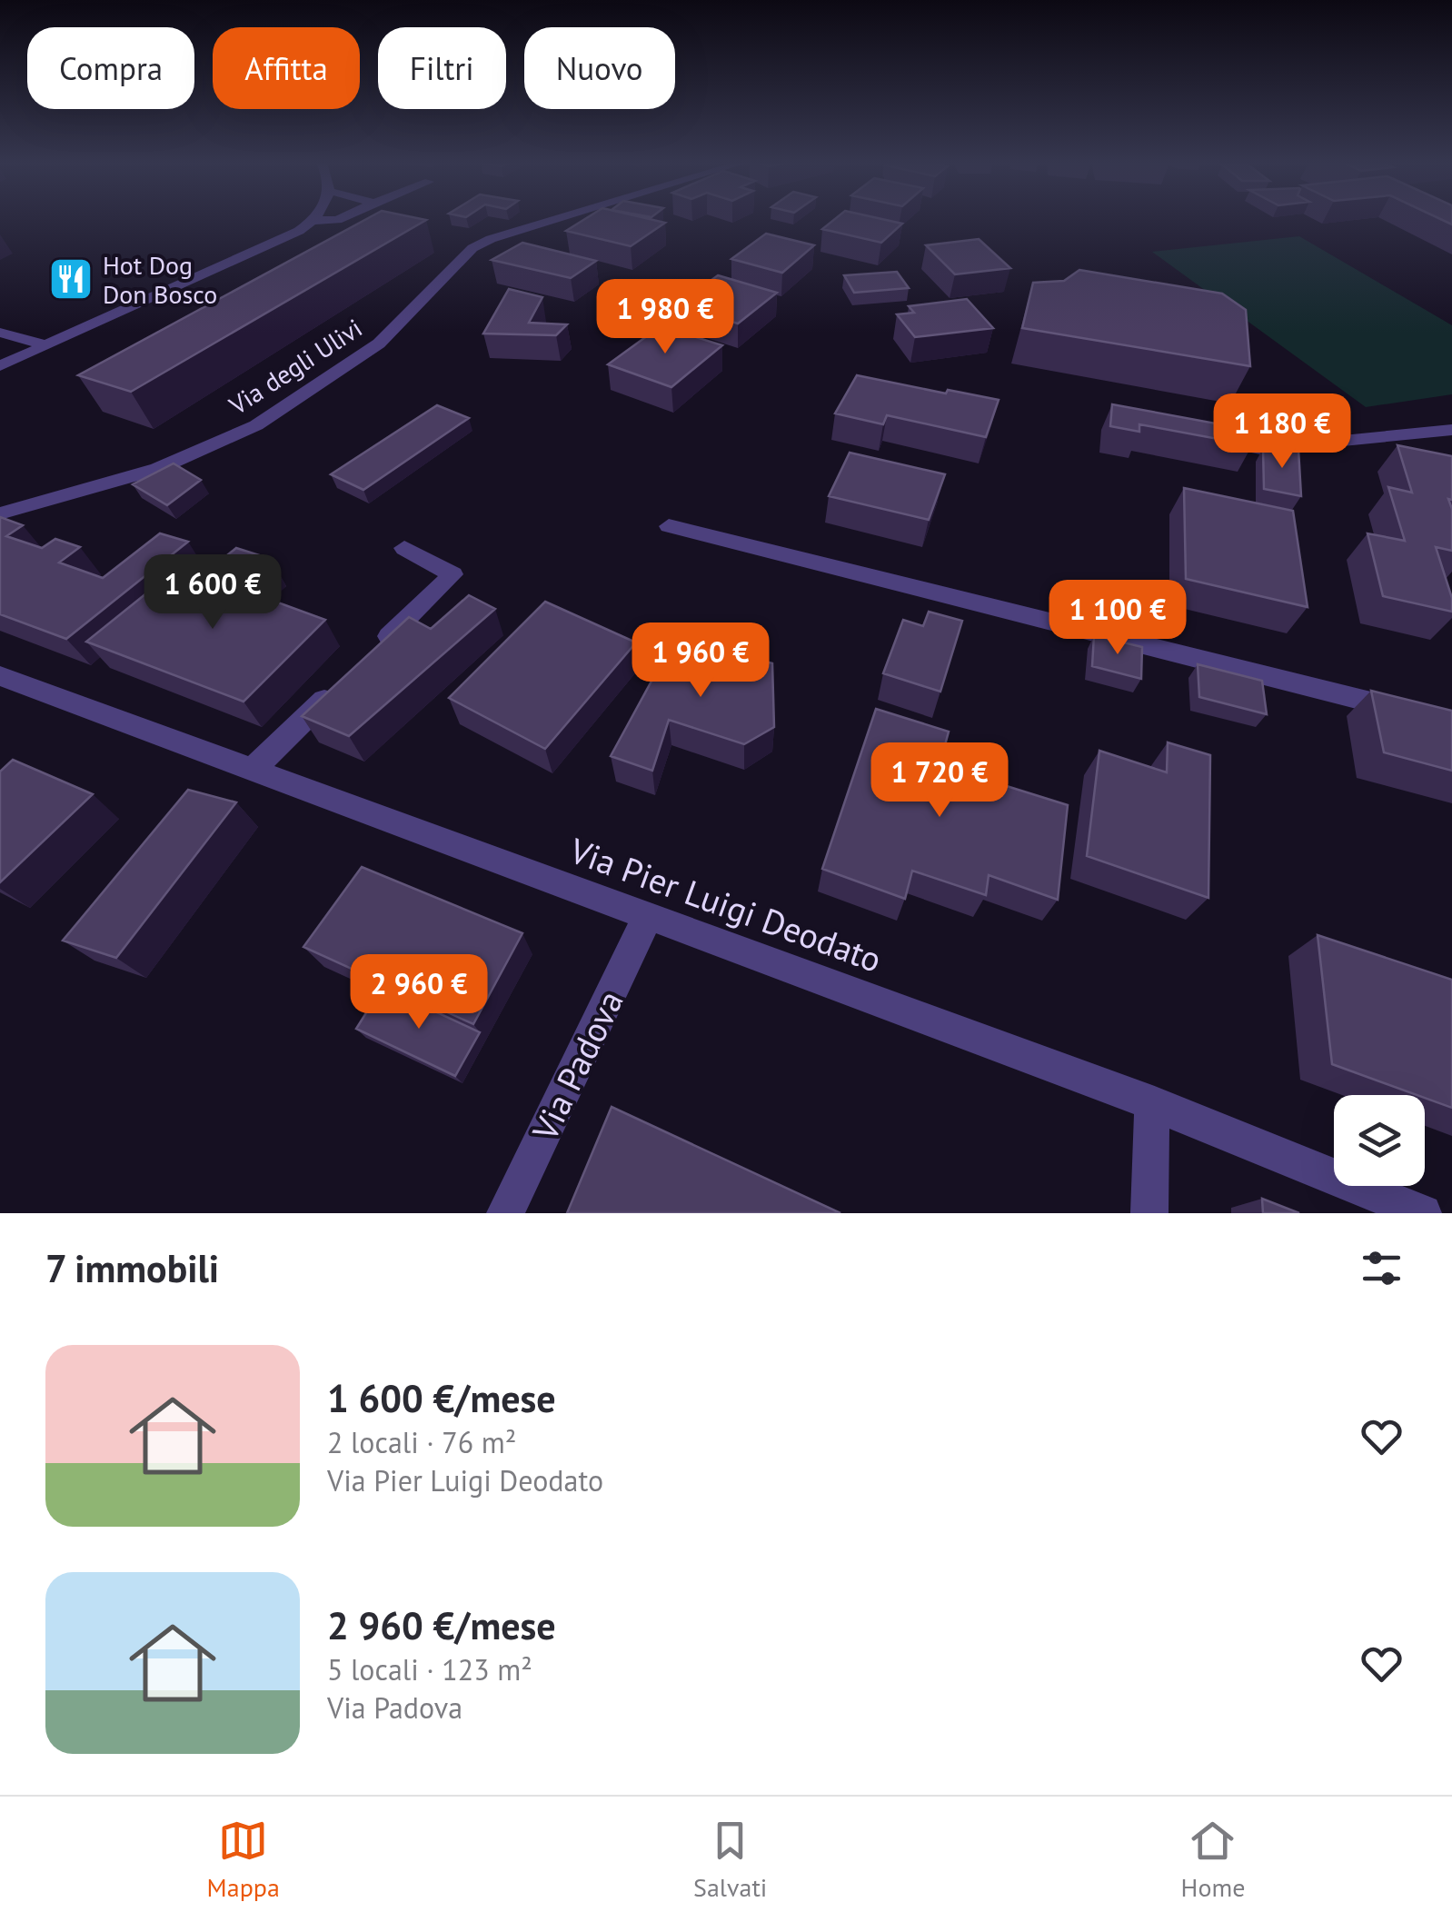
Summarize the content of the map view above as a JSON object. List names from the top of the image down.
{
  "streets": {
    "street": ["Via degli Ulivi", "Via Pier Luigi Deodato", "Via Padova"]
  },
  "crossings": [
    ["Via Pier Luigi Deodato", "Via Padova"]
  ],
  "places": {
    "restaurant": ["Hot Dog Don Bosco"]
  },
  "page": {
    "chip": [
      "Compra",
      "Affitta",
      "Filtri",
      "Nuovo"
    ],
    "price": [
      "1 980 €",
      "1 180 €",
      "1 600 €",
      "1 100 €",
      "1 960 €",
      "1 720 €",
      "2 960 €"
    ],
    "heading": "7 immobili",
    "list": [
      {
        "name": "1 600 €/mese",
        "note": "2 locali · 76 m² · Via Pier Luigi Deodato"
      },
      {
        "name": "2 960 €/mese",
        "note": "5 locali · 123 m² · Via Padova"
      }
    ],
    "tabs": ["Mappa", "Salvati", "Home"]
  }
}
